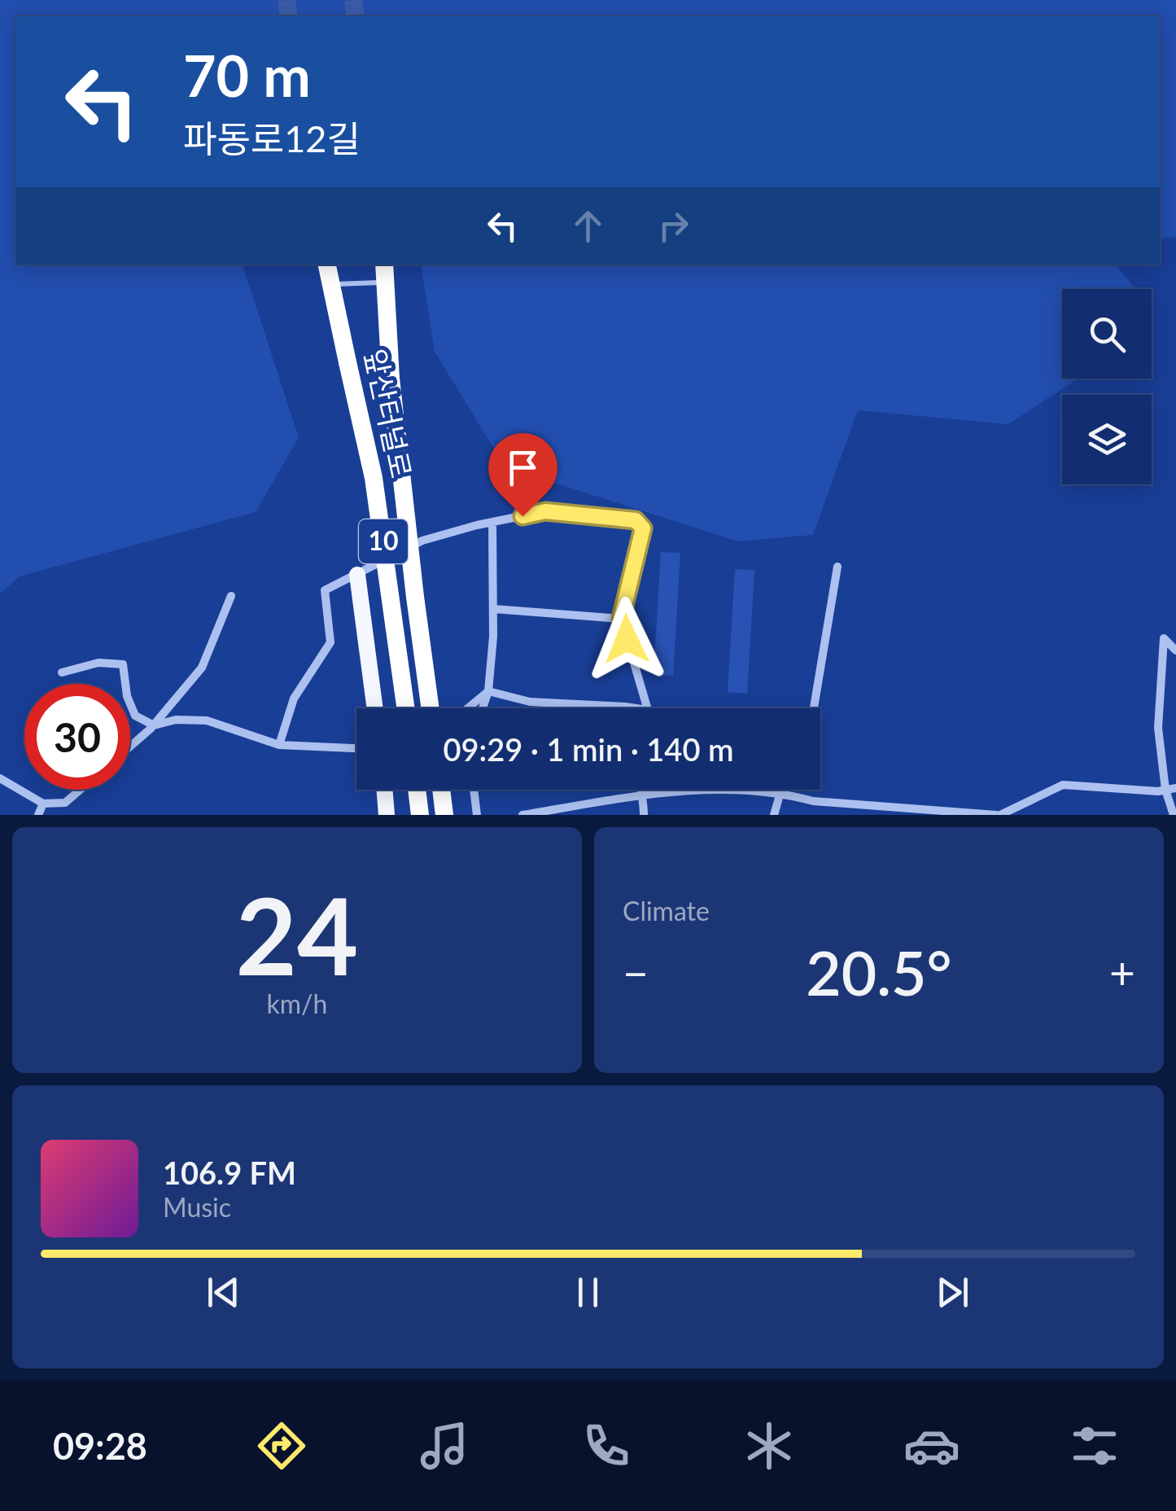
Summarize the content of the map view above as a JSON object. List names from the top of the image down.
{
  "streets": {
    "highway": ["앞산터널로", "10"]
  },
  "page": {
    "turn": ["70 m", "파동로12길"],
    "limit": "30",
    "trip": "09:29 · 1 min · 140 m",
    "tile": [
      ["24", "km/h"],
      "Climate"
    ],
    "heat": ["−", "20.5°", "+"],
    "song": ["106.9 FM", "Music"],
    "tabs": "09:28"
  }
}
